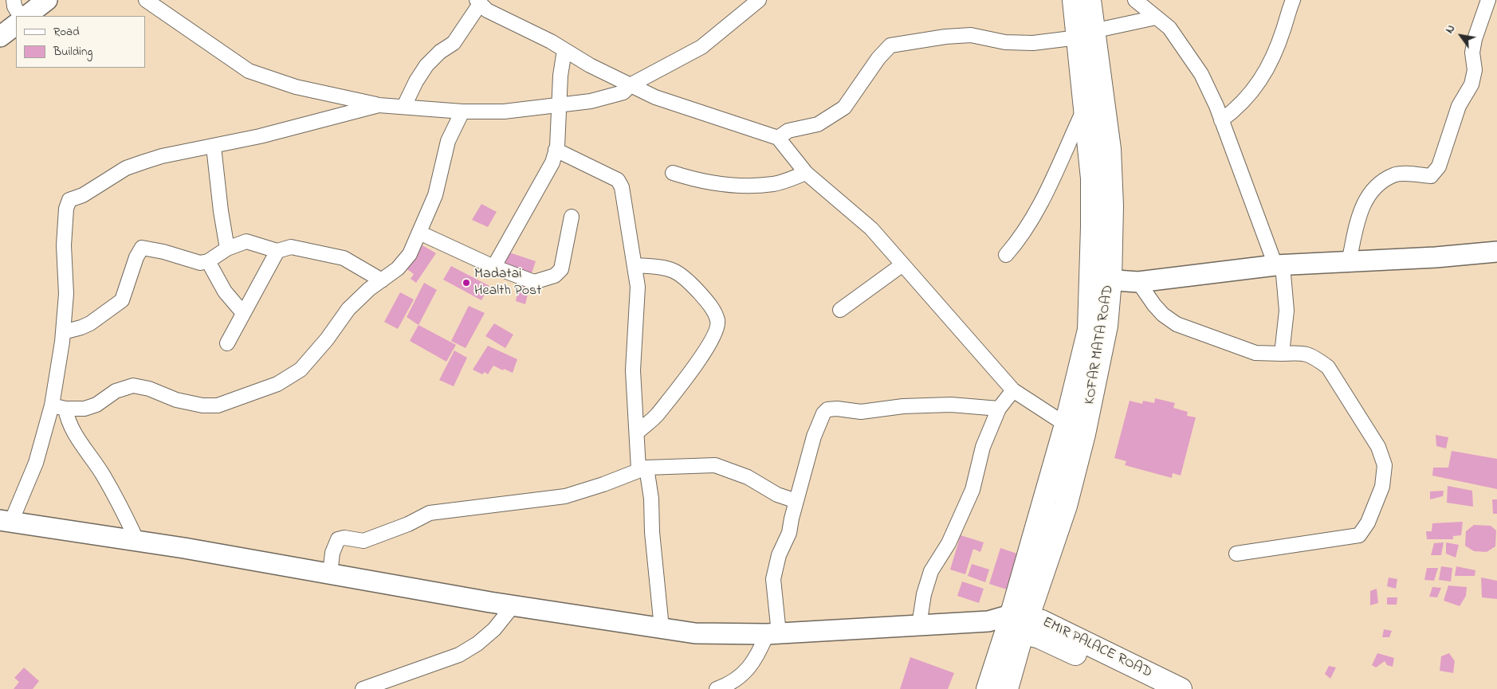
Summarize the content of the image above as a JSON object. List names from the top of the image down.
{
  "streets": {
    "main road": ["KOFAR MATA ROAD", "EMIR PALACE ROAD"]
  },
  "crossings": [
    ["KOFAR MATA ROAD", "EMIR PALACE ROAD"]
  ],
  "places": ["Madatai Health Post"],
  "legend": ["Road", "Building"],
  "north": "top left"
}
